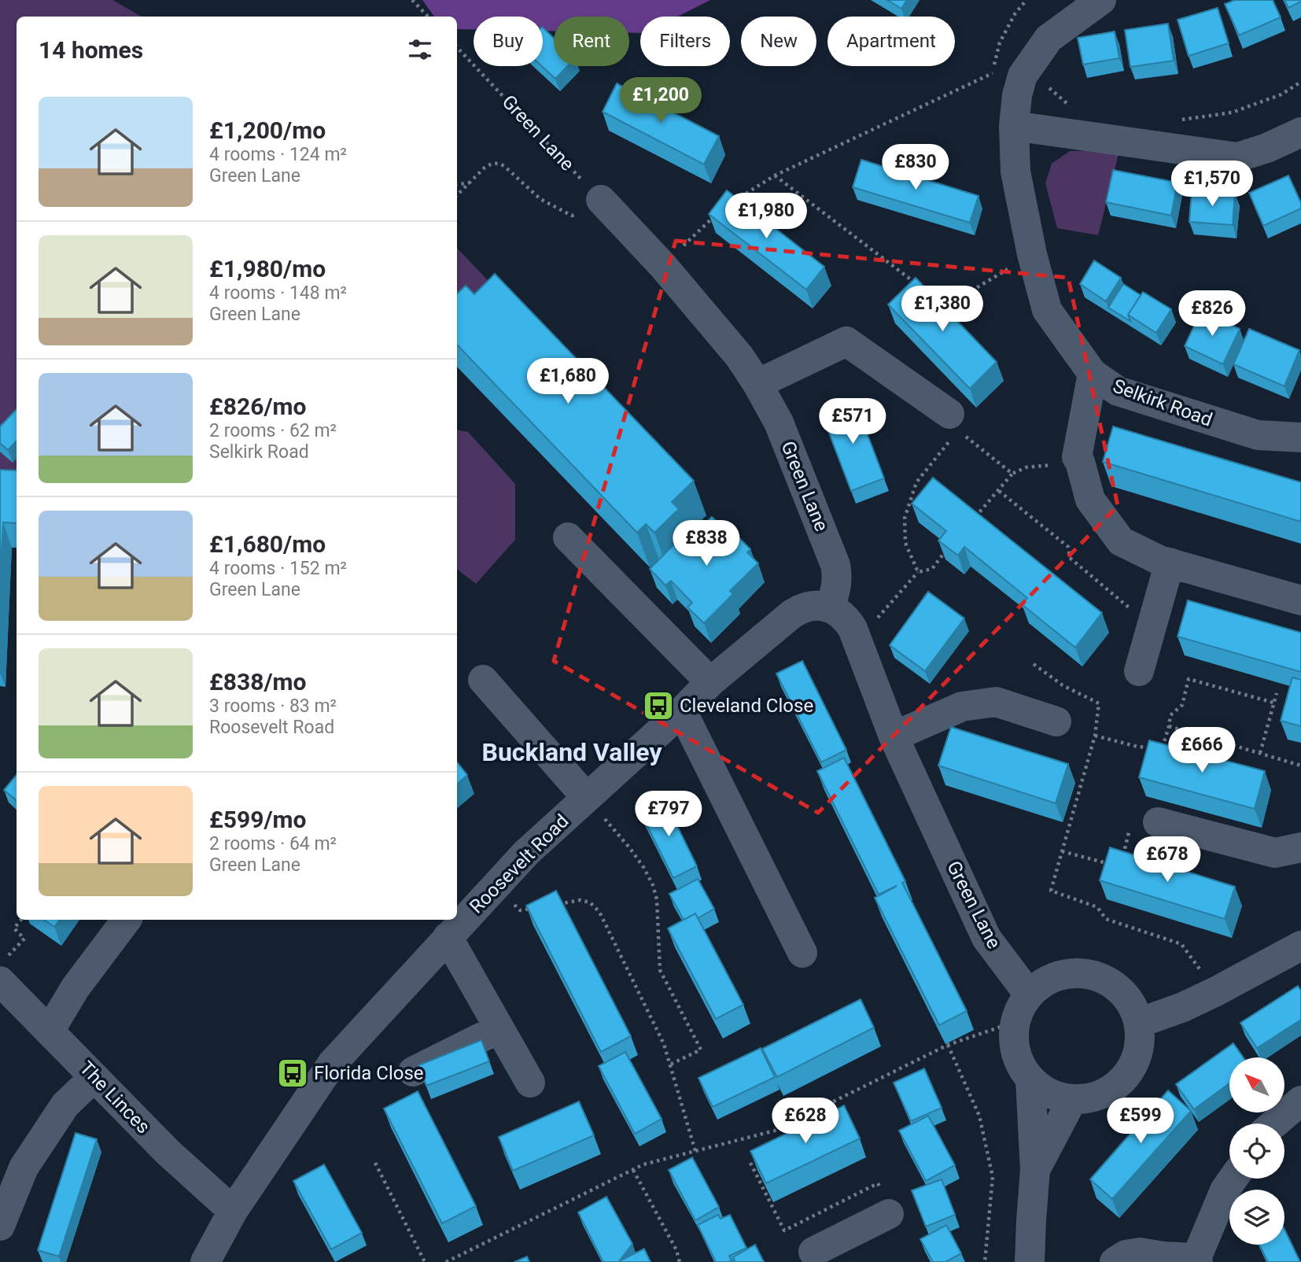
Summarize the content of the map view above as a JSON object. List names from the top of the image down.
{
  "streets": {
    "street": [
      "Green Lane",
      "Selkirk Road",
      "Roosevelt Road",
      "The Linces"
    ]
  },
  "crossings": [
    ["Green Lane", "Roosevelt Road"],
    ["Roosevelt Road", "The Linces"]
  ],
  "districts": ["Buckland Valley"],
  "places": {
    "bus stop": ["Cleveland Close", "Florida Close"]
  },
  "north": "top left",
  "page": {
    "chip": [
      "Buy",
      "Rent",
      "Filters",
      "New",
      "Apartment"
    ],
    "heading": "14 homes",
    "price": [
      "£1,200",
      "£830",
      "£1,570",
      "£1,980",
      "£1,380",
      "£826",
      "£1,680",
      "£571",
      "£838",
      "£666",
      "£797",
      "£678",
      "£628",
      "£599"
    ],
    "list": [
      {
        "name": "£1,200/mo",
        "note": "4 rooms · 124 m² · Green Lane"
      },
      {
        "name": "£1,980/mo",
        "note": "4 rooms · 148 m² · Green Lane"
      },
      {
        "name": "£826/mo",
        "note": "2 rooms · 62 m² · Selkirk Road"
      },
      {
        "name": "£1,680/mo",
        "note": "4 rooms · 152 m² · Green Lane"
      },
      {
        "name": "£838/mo",
        "note": "3 rooms · 83 m² · Roosevelt Road"
      },
      {
        "name": "£599/mo",
        "note": "2 rooms · 64 m² · Green Lane"
      }
    ]
  }
}
